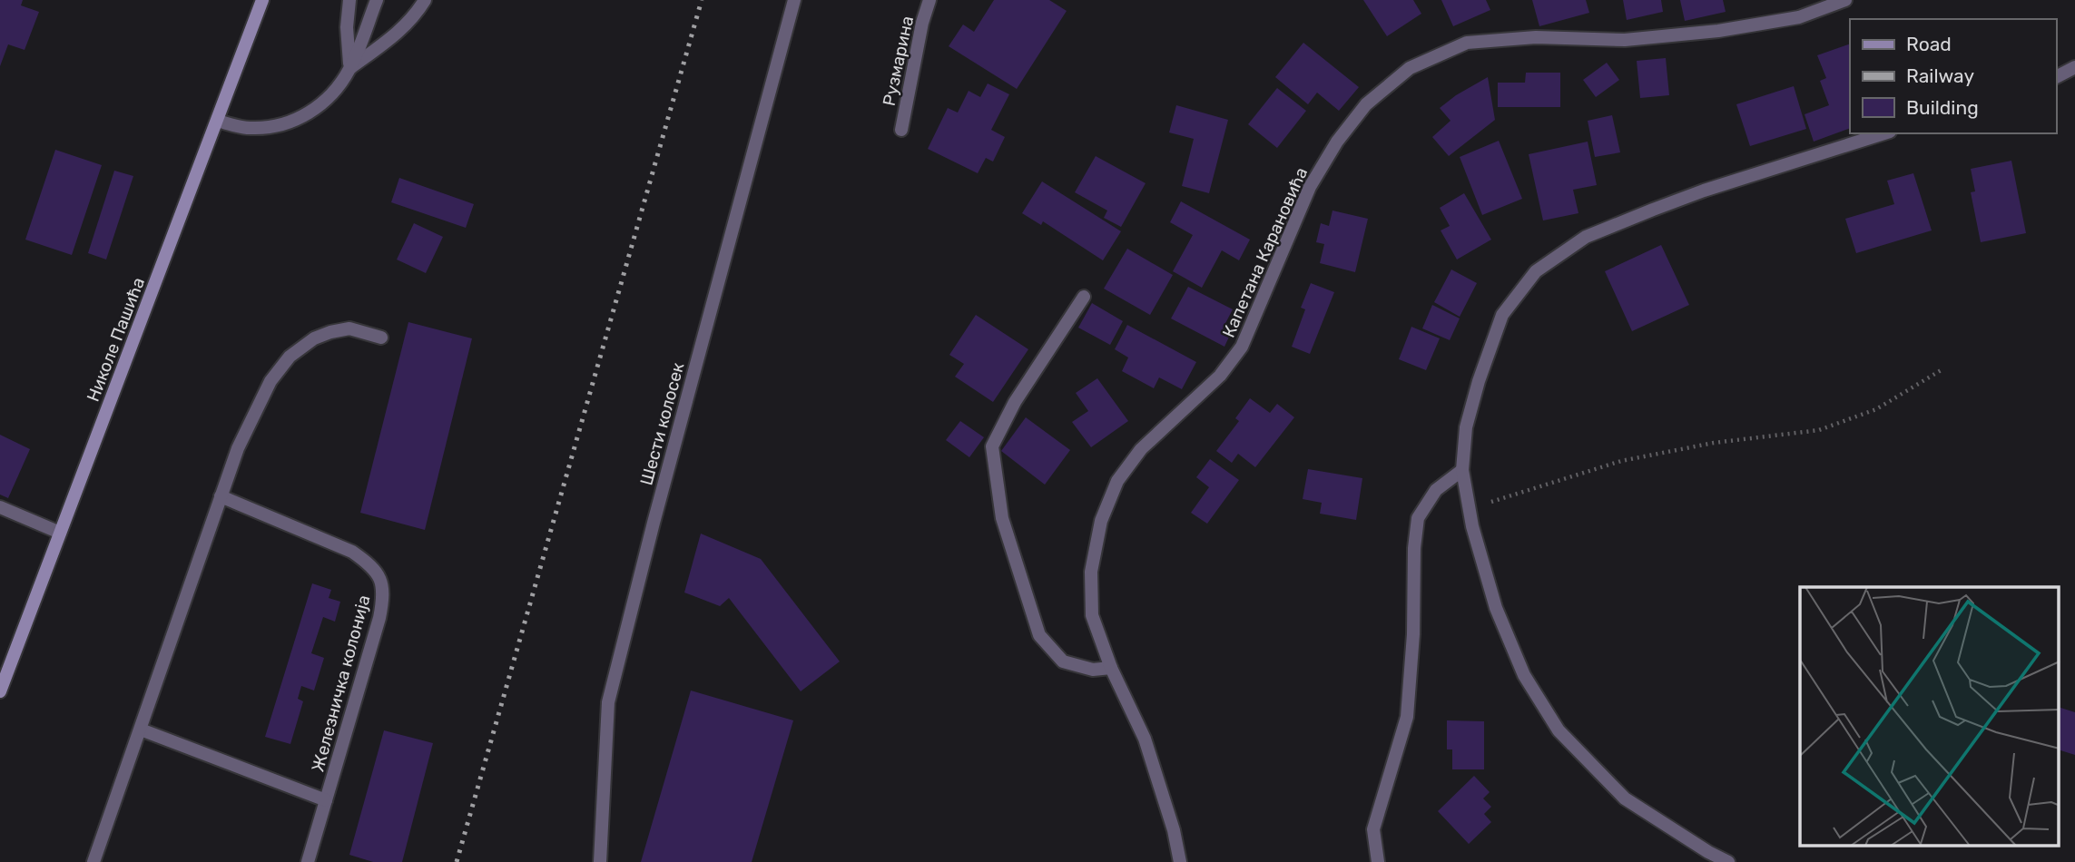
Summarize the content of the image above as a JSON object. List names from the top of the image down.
{
  "streets": {
    "main road": ["Николе Пашића"],
    "street": [
      "Рузмарина",
      "Капетана Карановића",
      "Шести колосек",
      "Железничка колонија"
    ]
  },
  "legend": ["Road", "Railway", "Building"]
}
